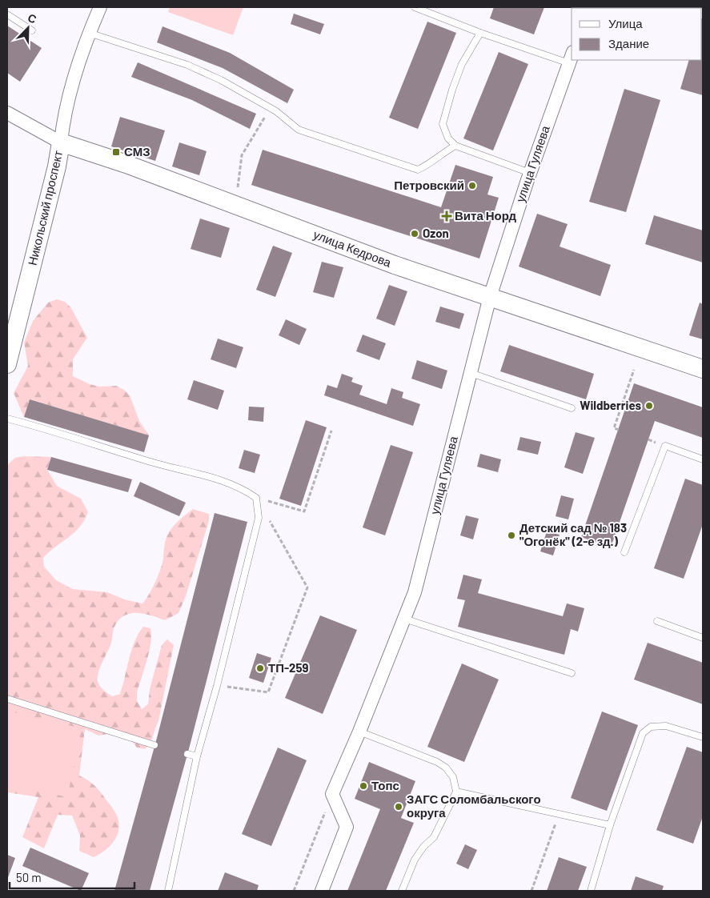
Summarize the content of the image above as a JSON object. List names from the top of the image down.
{
  "streets": {
    "main road": ["Никольский проспект", "улица Кедрова"],
    "street": ["улица Гуляева"]
  },
  "crossings": [
    ["улица Гуляева", "улица Кедрова"],
    ["Никольский проспект", "улица Кедрова"]
  ],
  "places": {
    "transit": ["СМЗ"],
    "other": [
      "Петровский",
      "Ozon",
      "Wildberries",
      "Детский сад № 183 \"Огонёк\" (2-е зд.)",
      "ТП-259",
      "Топс",
      "ЗАГС Соломбальского округа"
    ],
    "health": ["Вита Норд"]
  },
  "legend": ["Улица", "Здание"],
  "scale_bar": "50 m",
  "north": "top right"
}
